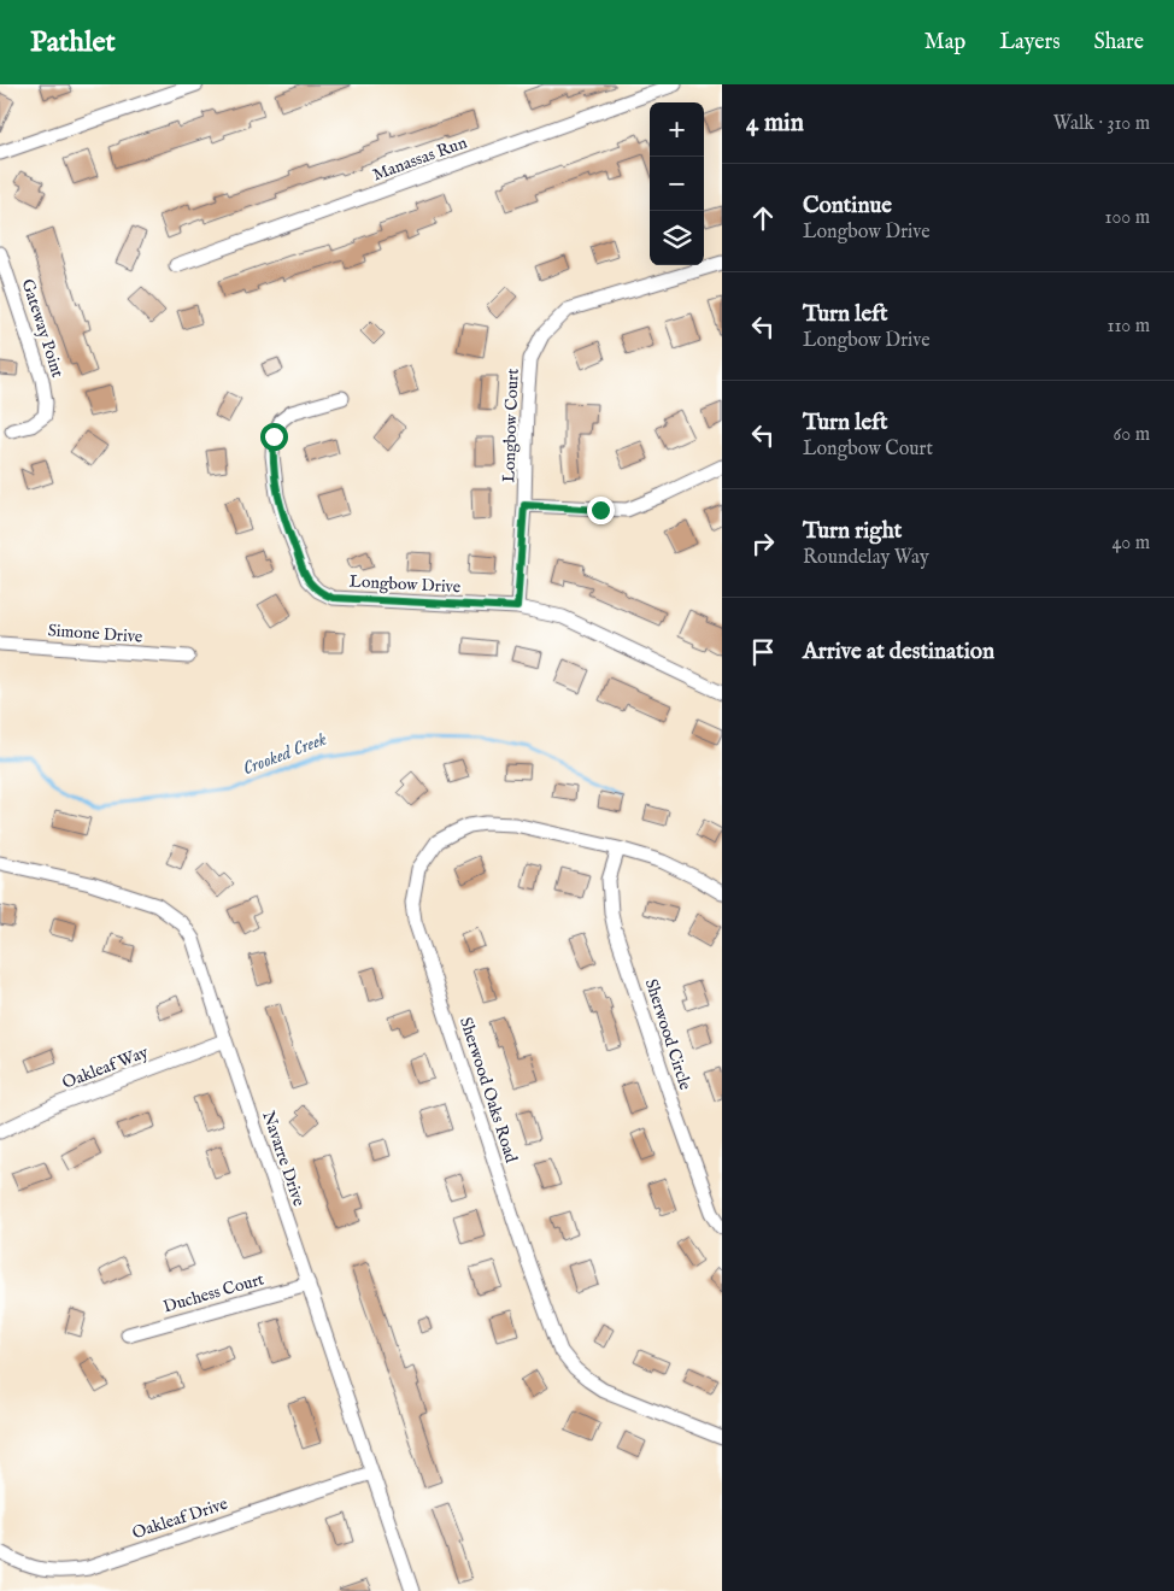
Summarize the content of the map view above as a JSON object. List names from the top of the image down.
{
  "streets": {
    "street": [
      "Manassas Run",
      "Gateway Point",
      "Longbow Court",
      "Longbow Drive",
      "Simone Drive",
      "Sherwood Circle",
      "Oakleaf Way",
      "Sherwood Oaks Road",
      "Navarre Drive",
      "Duchess Court",
      "Oakleaf Drive"
    ]
  },
  "crossings": [
    ["Longbow Court", "Longbow Drive"],
    ["Sherwood Circle", "Sherwood Oaks Road"],
    ["Oakleaf Way", "Navarre Drive"],
    ["Navarre Drive", "Duchess Court"],
    ["Navarre Drive", "Oakleaf Drive"]
  ],
  "water": ["Crooked Creek"],
  "page": {
    "header": "Pathlet",
    "nav": ["Map", "Layers", "Share"],
    "heading": ["4 min", "Walk · 310 m"],
    "map_buttons": ["+", "−"],
    "list": [
      ["Continue", "Longbow Drive", "100 m"],
      ["Turn left", "Longbow Drive", "110 m"],
      ["Turn left", "Longbow Court", "60 m"],
      ["Turn right", "Roundelay Way", "40 m"],
      "Arrive at destination"
    ]
  }
}
